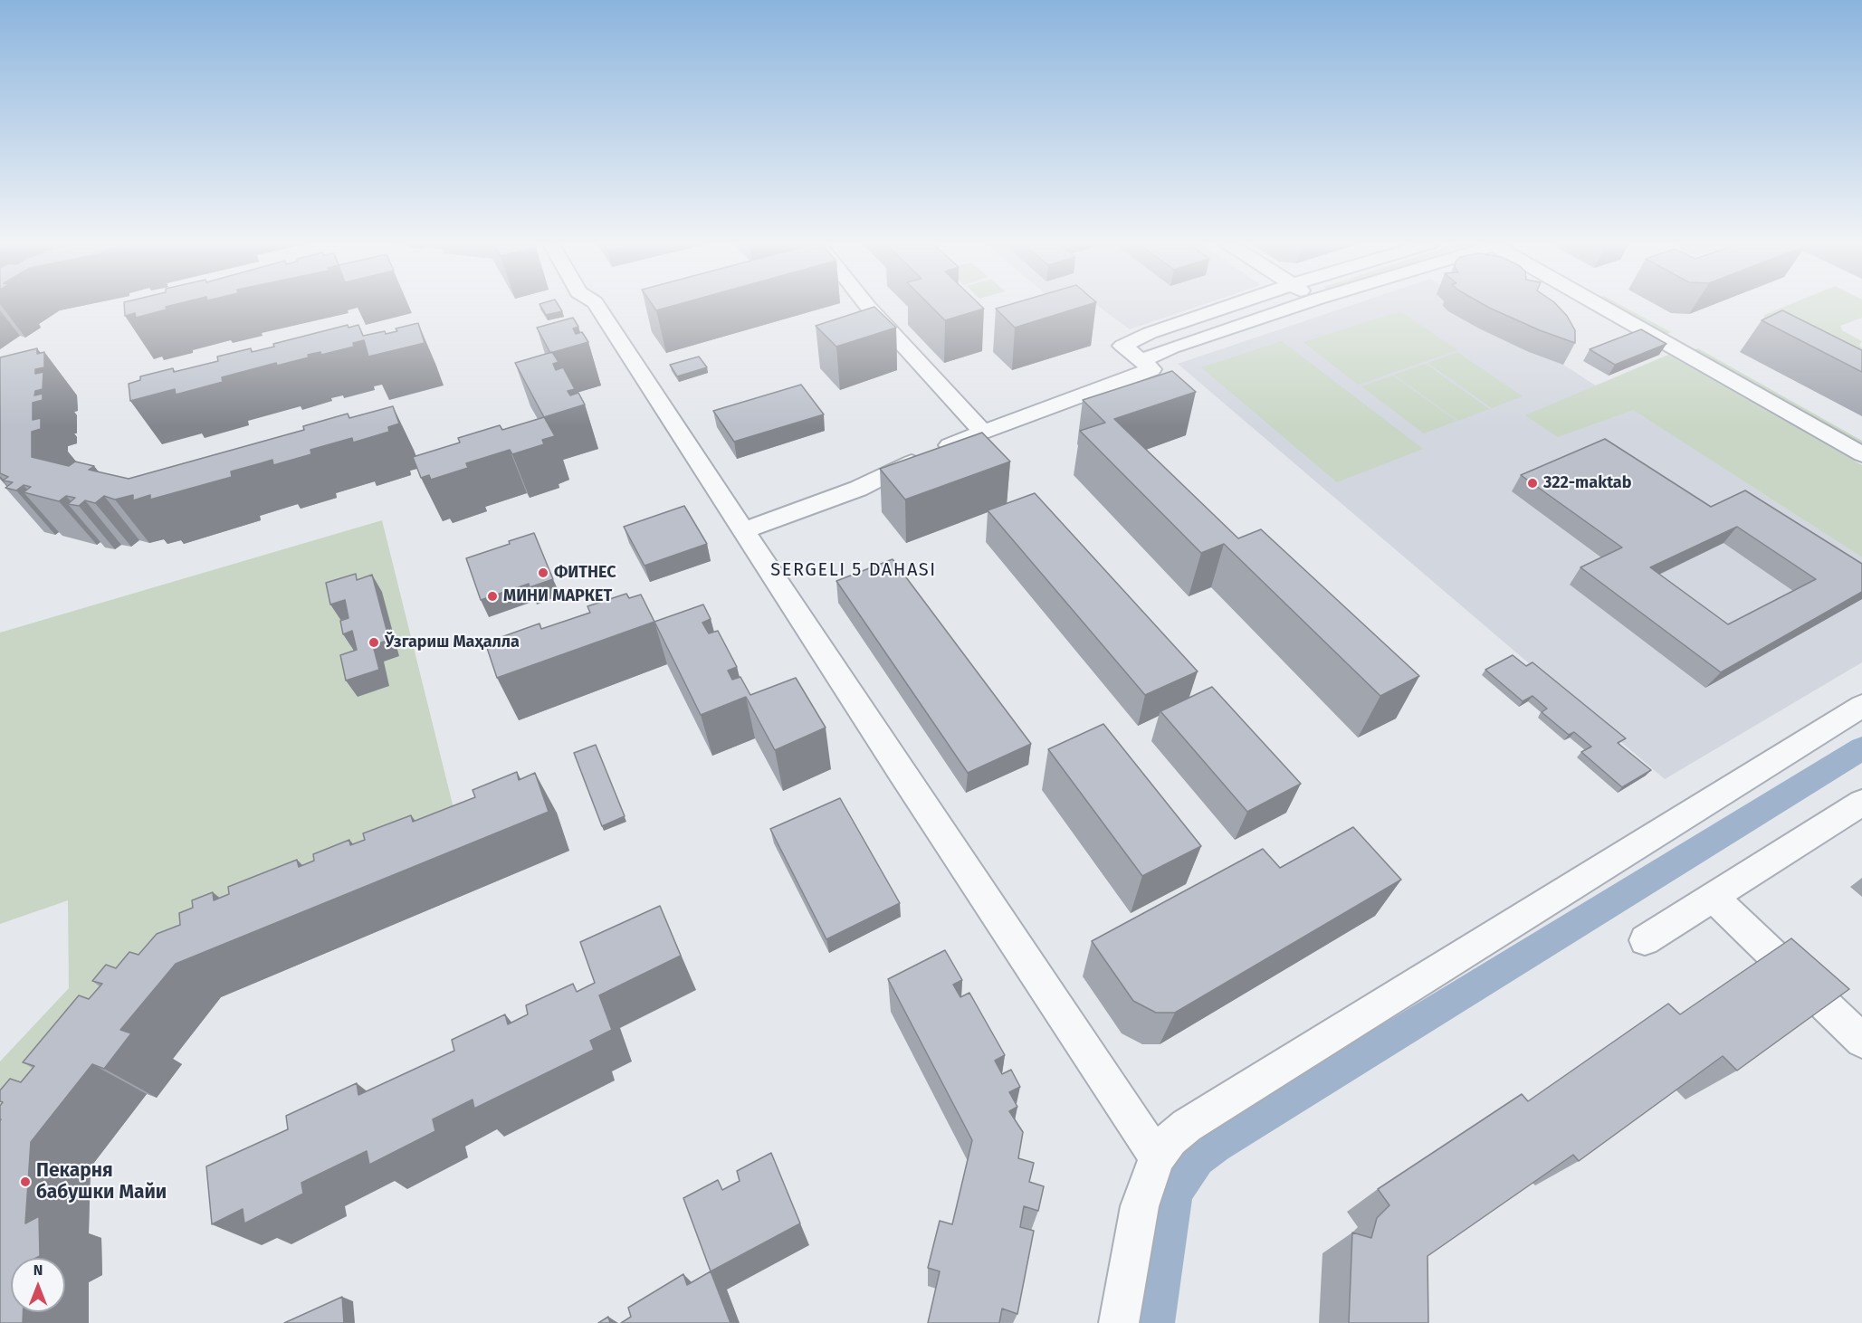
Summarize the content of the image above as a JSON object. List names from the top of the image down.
{
  "districts": ["SERGELI 5 DAHASI"],
  "places": [
    "322-maktab",
    "ФИТНЕС",
    "МИНИ МАРКЕТ",
    "Ўзгариш Маҳалла",
    "Пекарня бабушки Майи"
  ],
  "north": "top"
}
